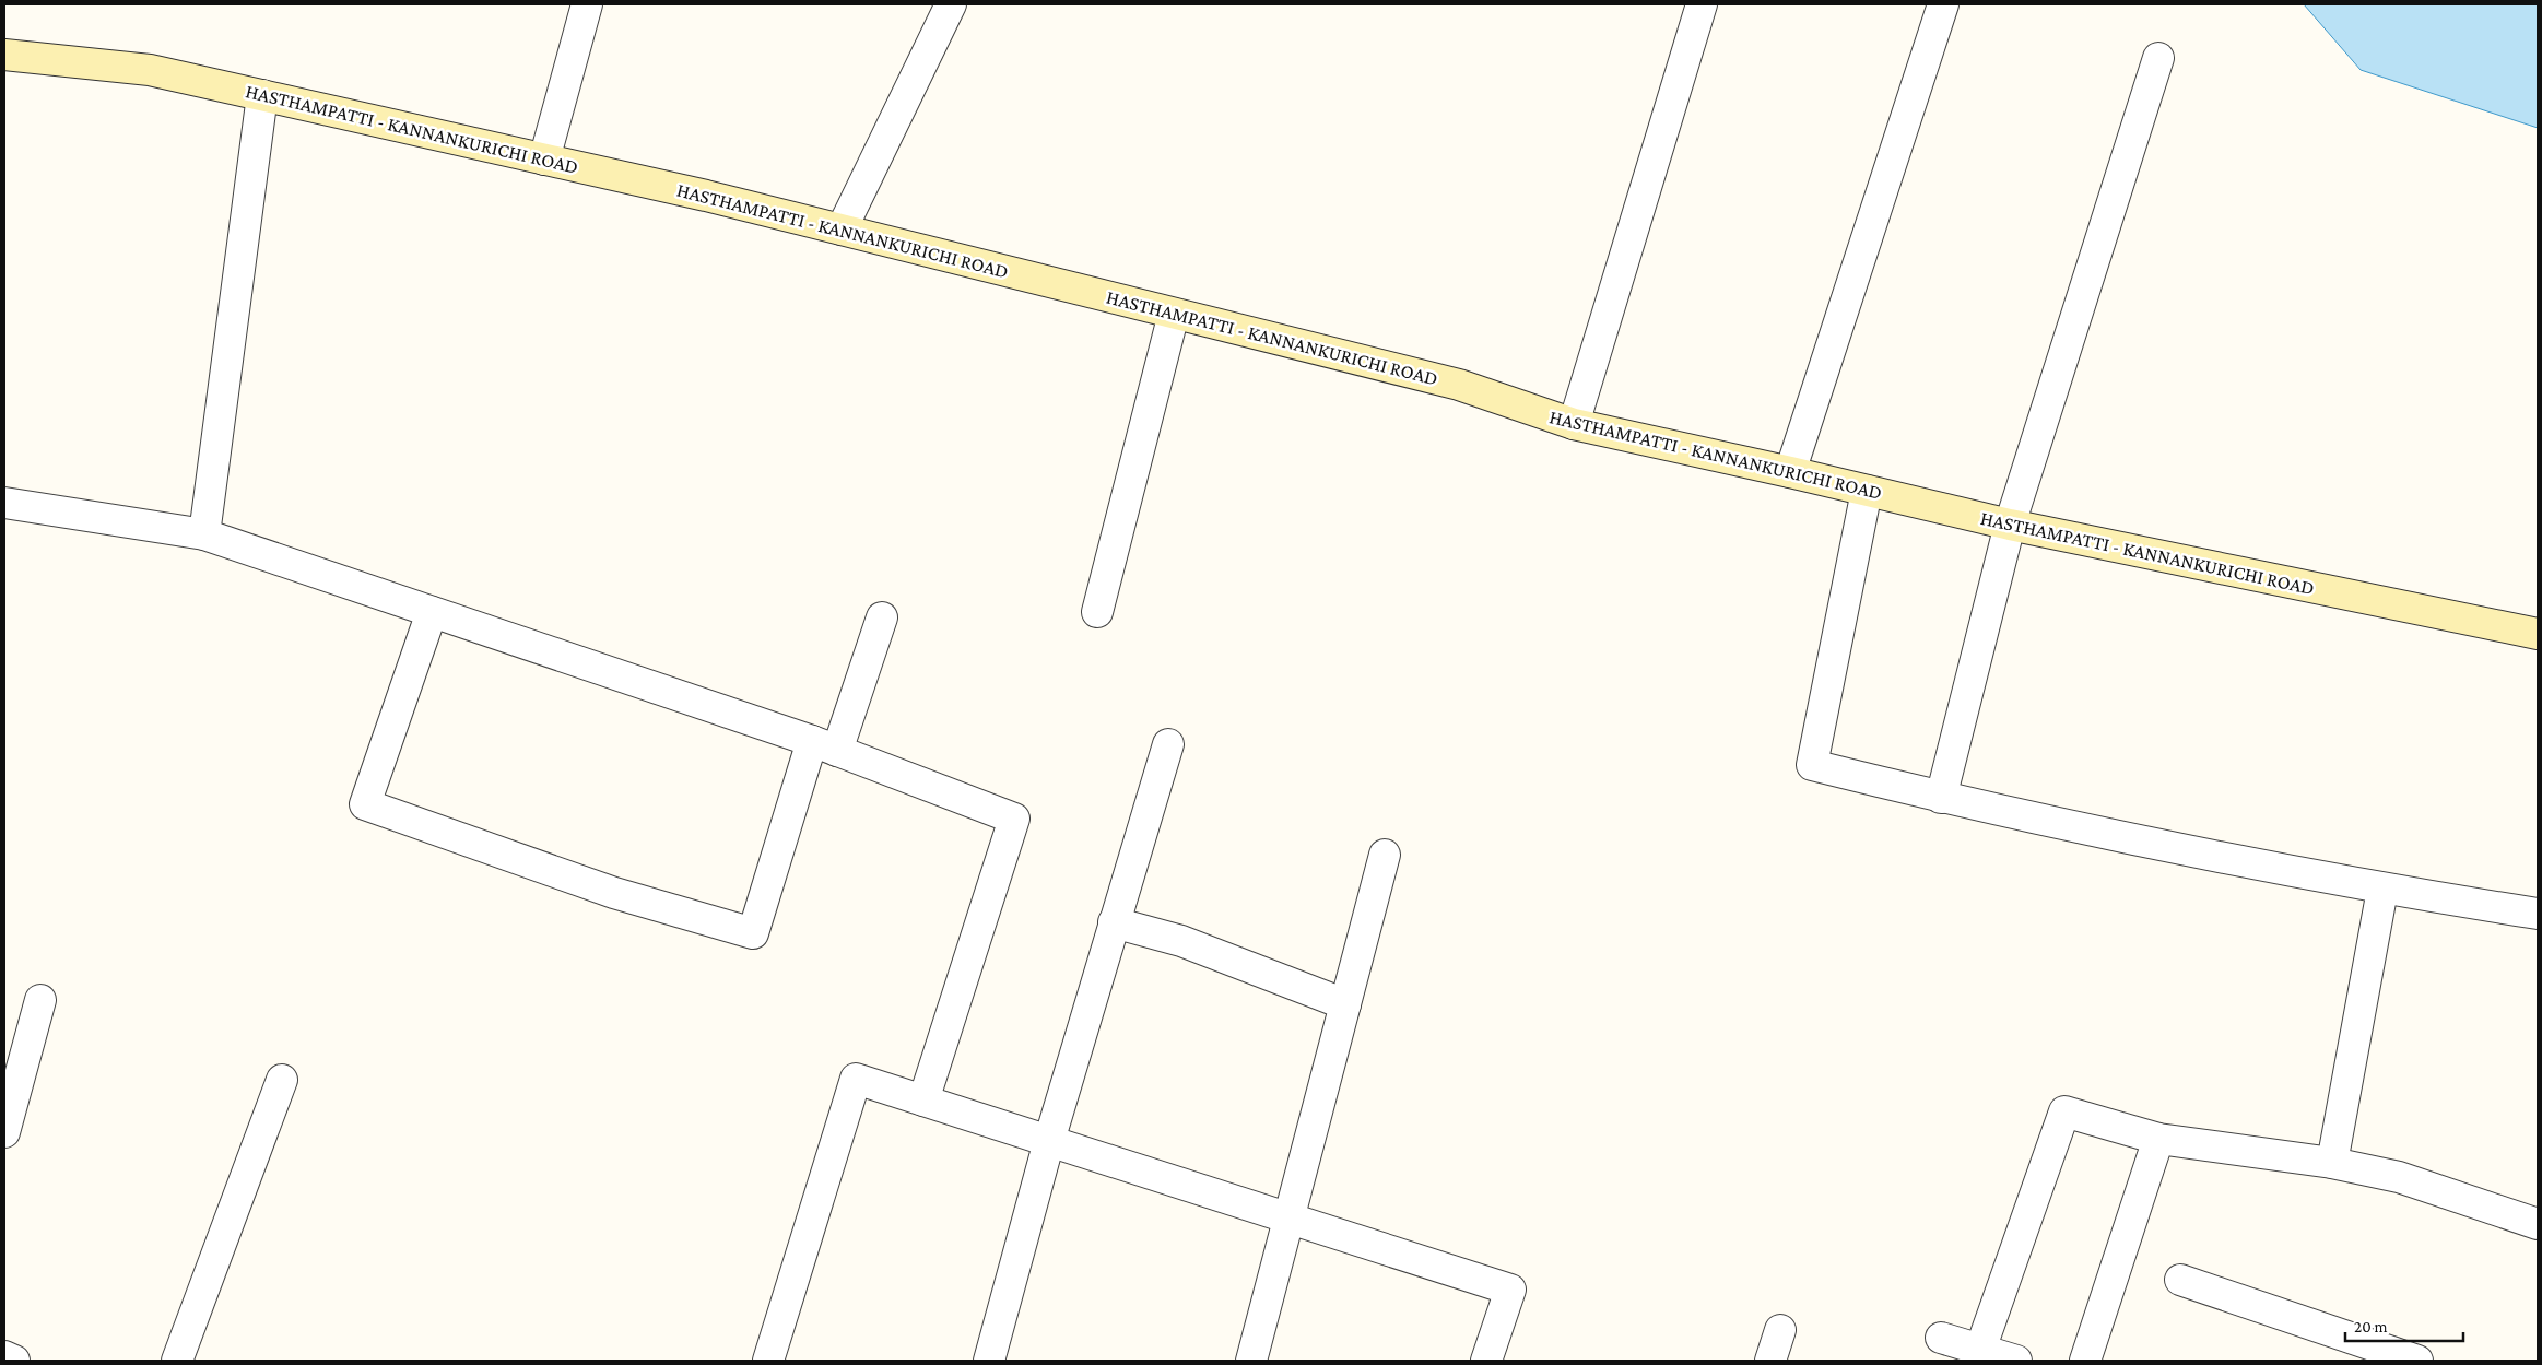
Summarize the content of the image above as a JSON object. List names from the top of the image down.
{
  "streets": {
    "main road": ["HASTHAMPATTI - KANNANKURICHI ROAD"]
  },
  "scale_bar": "20 m"
}
